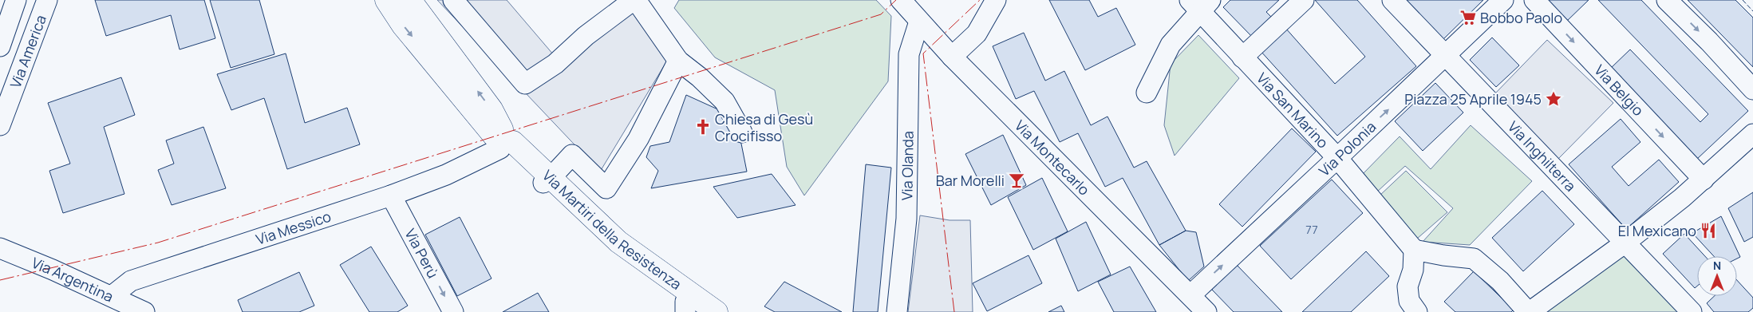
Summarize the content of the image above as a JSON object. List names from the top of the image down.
{
  "streets": {
    "main road": ["Via Martiri della Resistenza"],
    "street": [
      "Via America",
      "Via Belgio",
      "Via San Marino",
      "Via Polonia",
      "Via Inghilterra",
      "Via Montecarlo",
      "Via Olanda",
      "Via Messico",
      "Via Perù",
      "Via Argentina"
    ]
  },
  "crossings": [
    ["Via San Marino", "Via Polonia"],
    ["Via Polonia", "Via Inghilterra"],
    ["Via Polonia", "Via Montecarlo"],
    ["Via Montecarlo", "Via Olanda"],
    ["Via Messico", "Via Martiri della Resistenza"],
    ["Via Messico", "Via Perù"],
    ["Via Messico", "Via Argentina"]
  ],
  "one_way": ["Via Polonia", "Via Perù"],
  "places": {
    "supermarket": ["Bobbo Paolo"],
    "place": ["Piazza 25 Aprile 1945"],
    "church": ["Chiesa di Gesù Crocifisso"],
    "bar": ["Bar Morelli"],
    "restaurant": ["El Mexicano"]
  },
  "house_numbers": ["77"],
  "north": "top"
}
